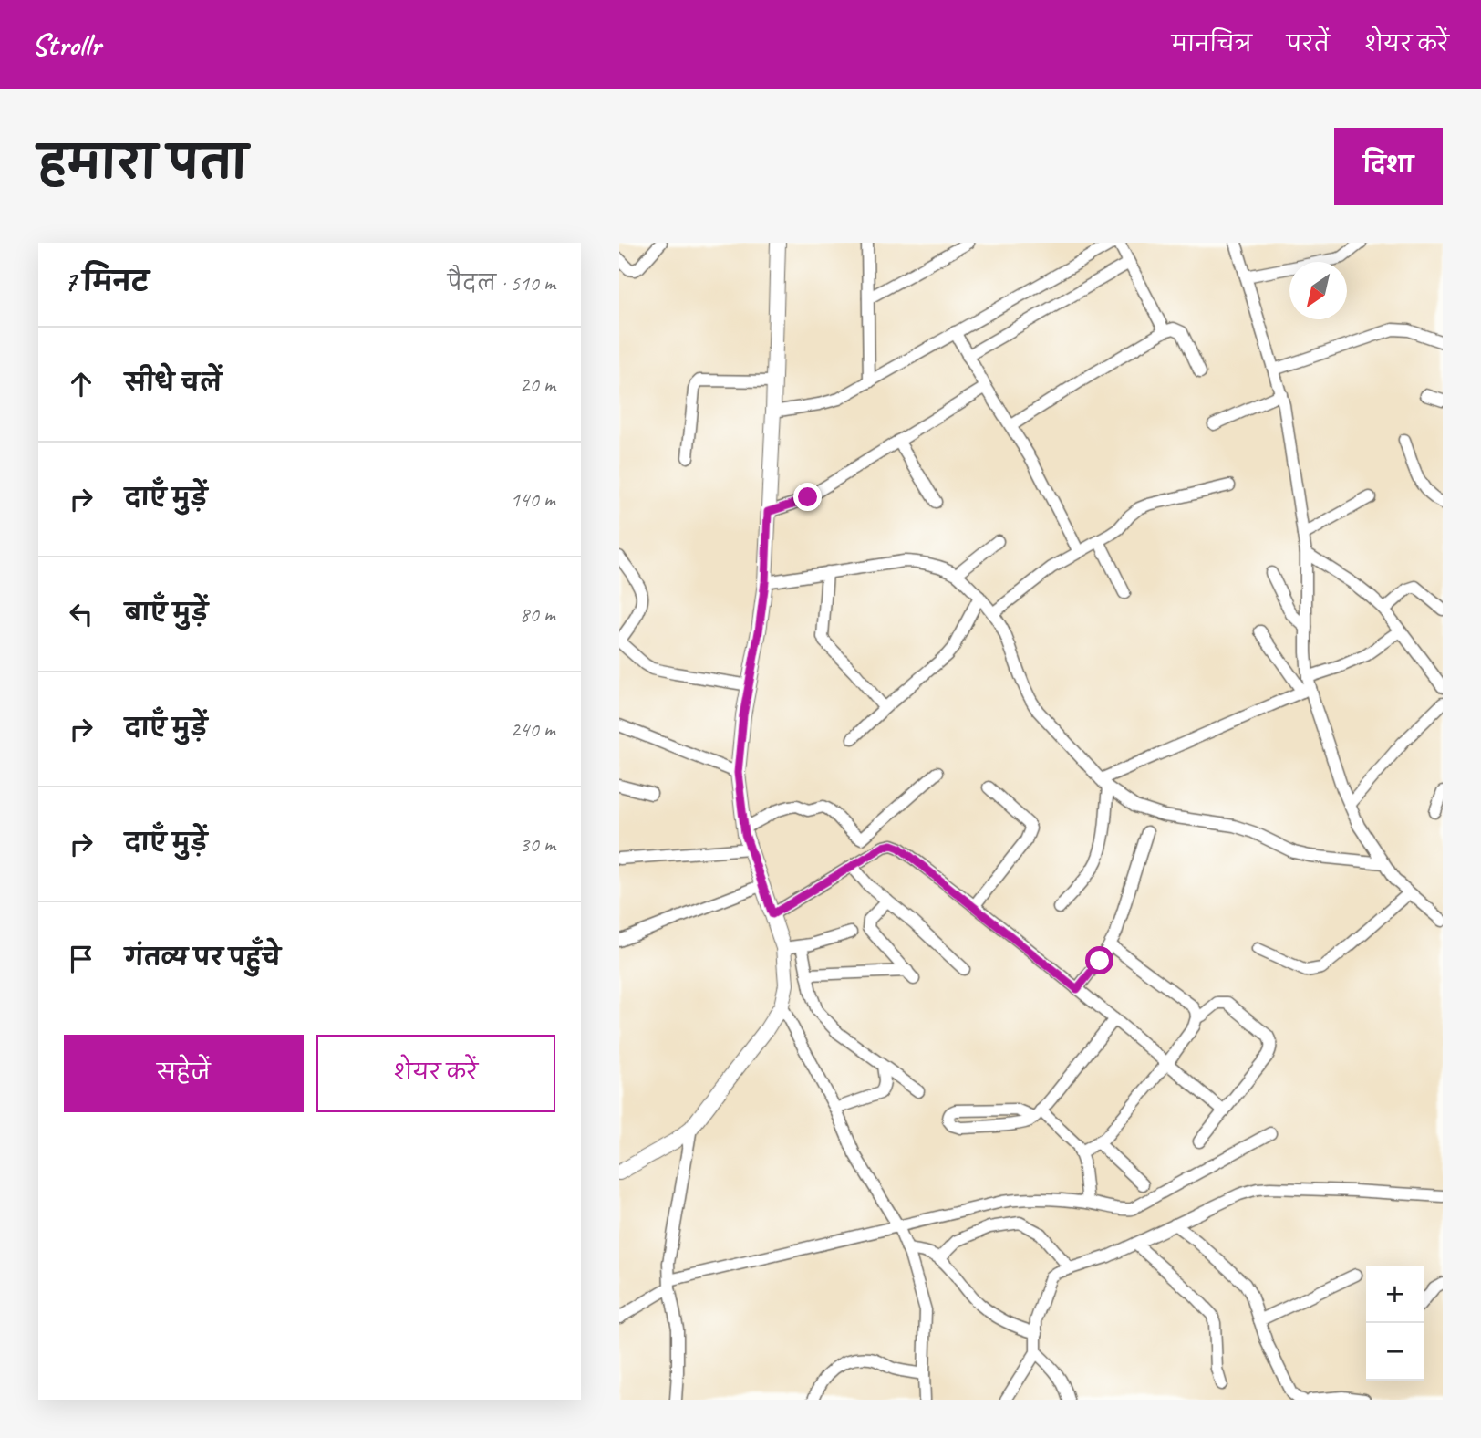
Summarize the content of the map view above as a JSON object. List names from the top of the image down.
{
  "north": "bottom left",
  "page": {
    "header": "Strollr",
    "nav": ["मानचित्र", "परतें", "शेयर करें"],
    "title": "हमारा पता",
    "buttons": [
      "दिशा",
      ["सहेजें", "शेयर करें"]
    ],
    "heading": ["7 मिनट", "पैदल · 510 m"],
    "list": [
      ["सीधे चलें", "20 m"],
      ["दाएँ मुड़ें", "140 m"],
      ["बाएँ मुड़ें", "80 m"],
      ["दाएँ मुड़ें", "240 m"],
      ["दाएँ मुड़ें", "30 m"],
      "गंतव्य पर पहुँचे"
    ],
    "map_buttons": ["+", "−"]
  }
}
